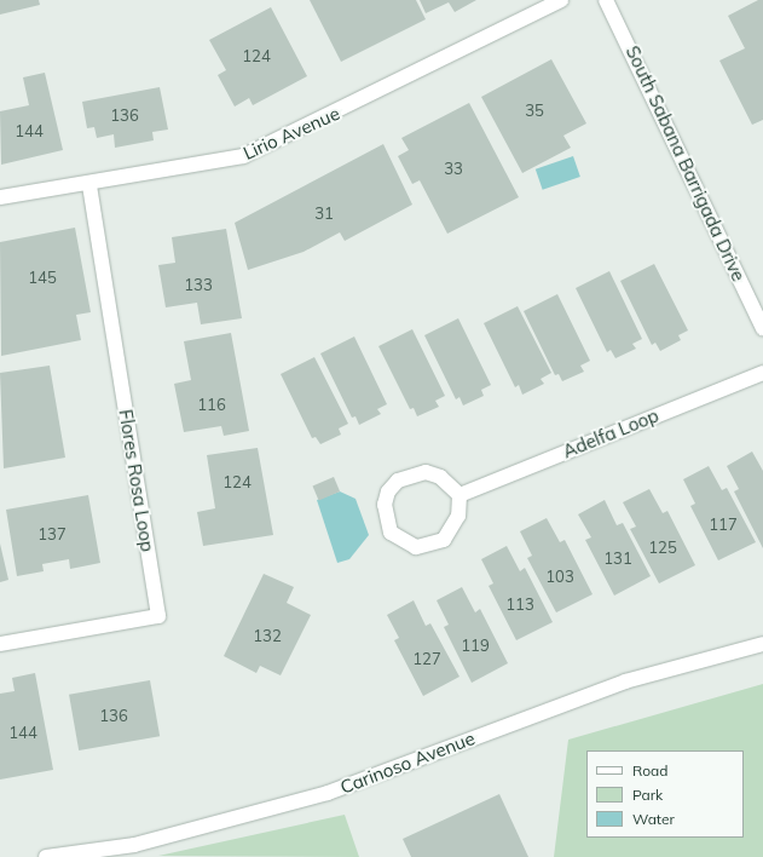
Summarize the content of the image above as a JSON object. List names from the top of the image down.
{
  "streets": {
    "street": [
      "Lirio Avenue",
      "South Sabana Barrigada Drive",
      "Adelfa Loop",
      "Flores Rosa Loop",
      "Carinoso Avenue"
    ]
  },
  "crossings": [
    ["Lirio Avenue", "Flores Rosa Loop"]
  ],
  "house_numbers": [
    "124",
    "35",
    "136",
    "144",
    "33",
    "31",
    "145",
    "133",
    "116",
    "124",
    "117",
    "137",
    "125",
    "131",
    "103",
    "113",
    "132",
    "119",
    "127",
    "136",
    "144"
  ],
  "legend": ["Road", "Park", "Water"]
}
